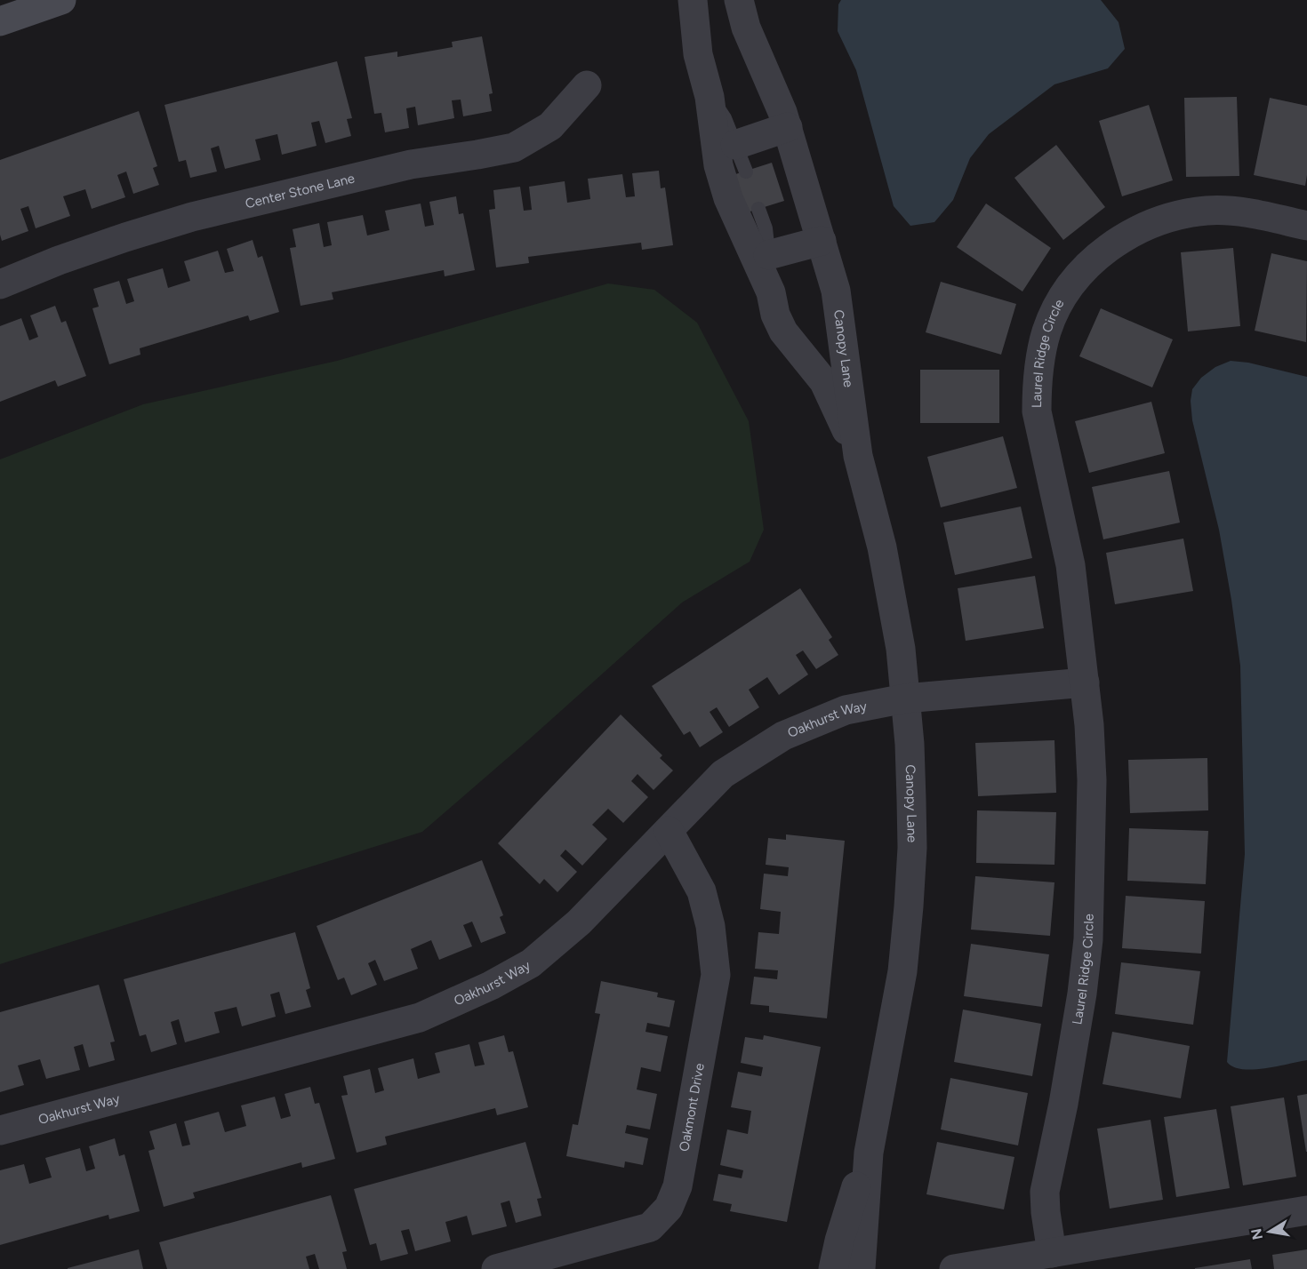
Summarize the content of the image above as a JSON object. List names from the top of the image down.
{
  "streets": {
    "street": [
      "Center Stone Lane",
      "Canopy Lane",
      "Laurel Ridge Circle",
      "Oakhurst Way",
      "Oakmont Drive"
    ]
  },
  "crossings": [
    ["Canopy Lane", "Oakhurst Way"],
    ["Oakhurst Way", "Oakmont Drive"]
  ],
  "north": "left"
}
